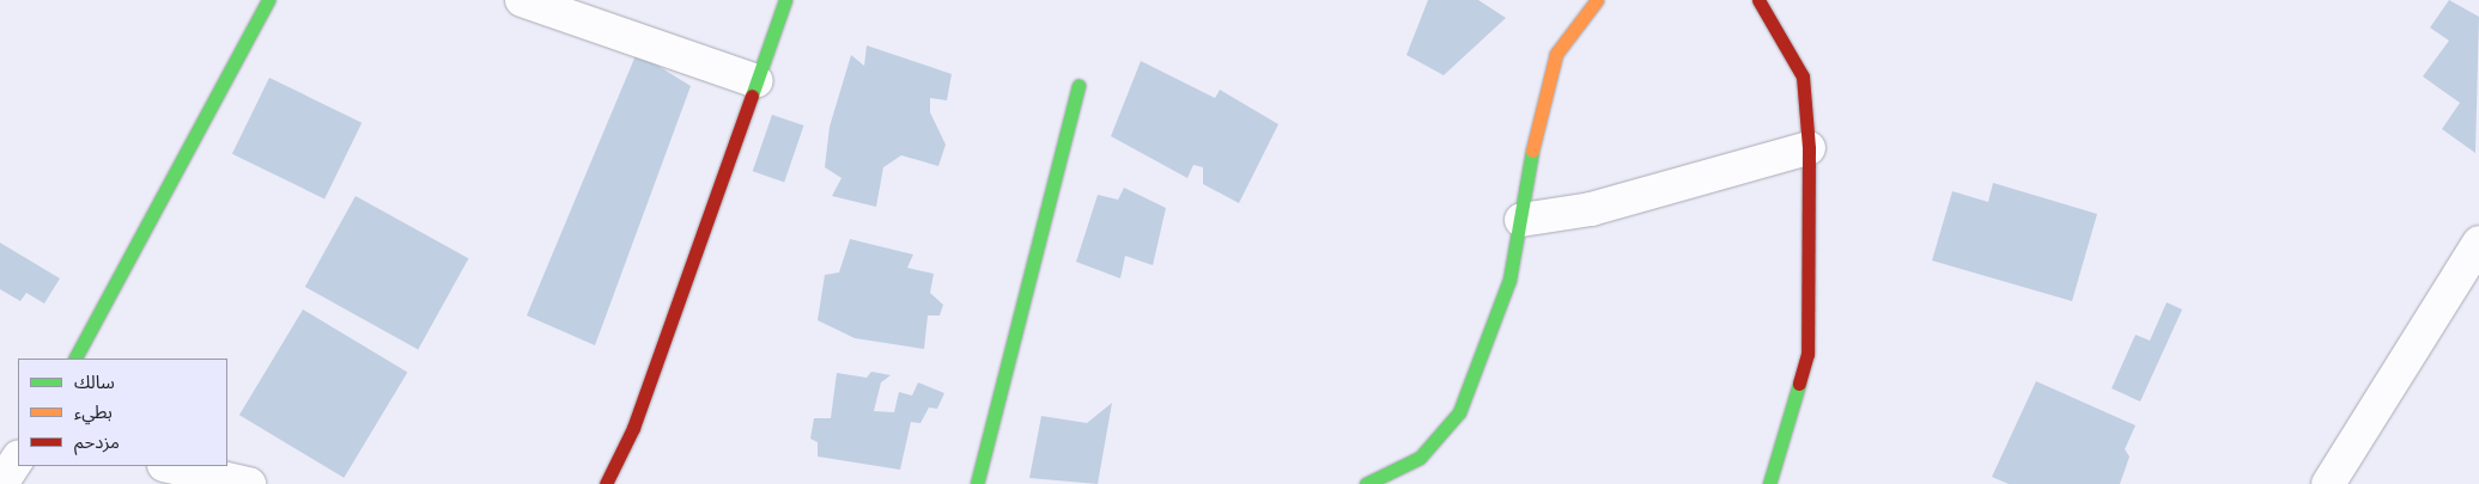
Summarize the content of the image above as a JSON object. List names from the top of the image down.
{
  "legend": ["سالك", "بطيء", "مزدحم"]
}
